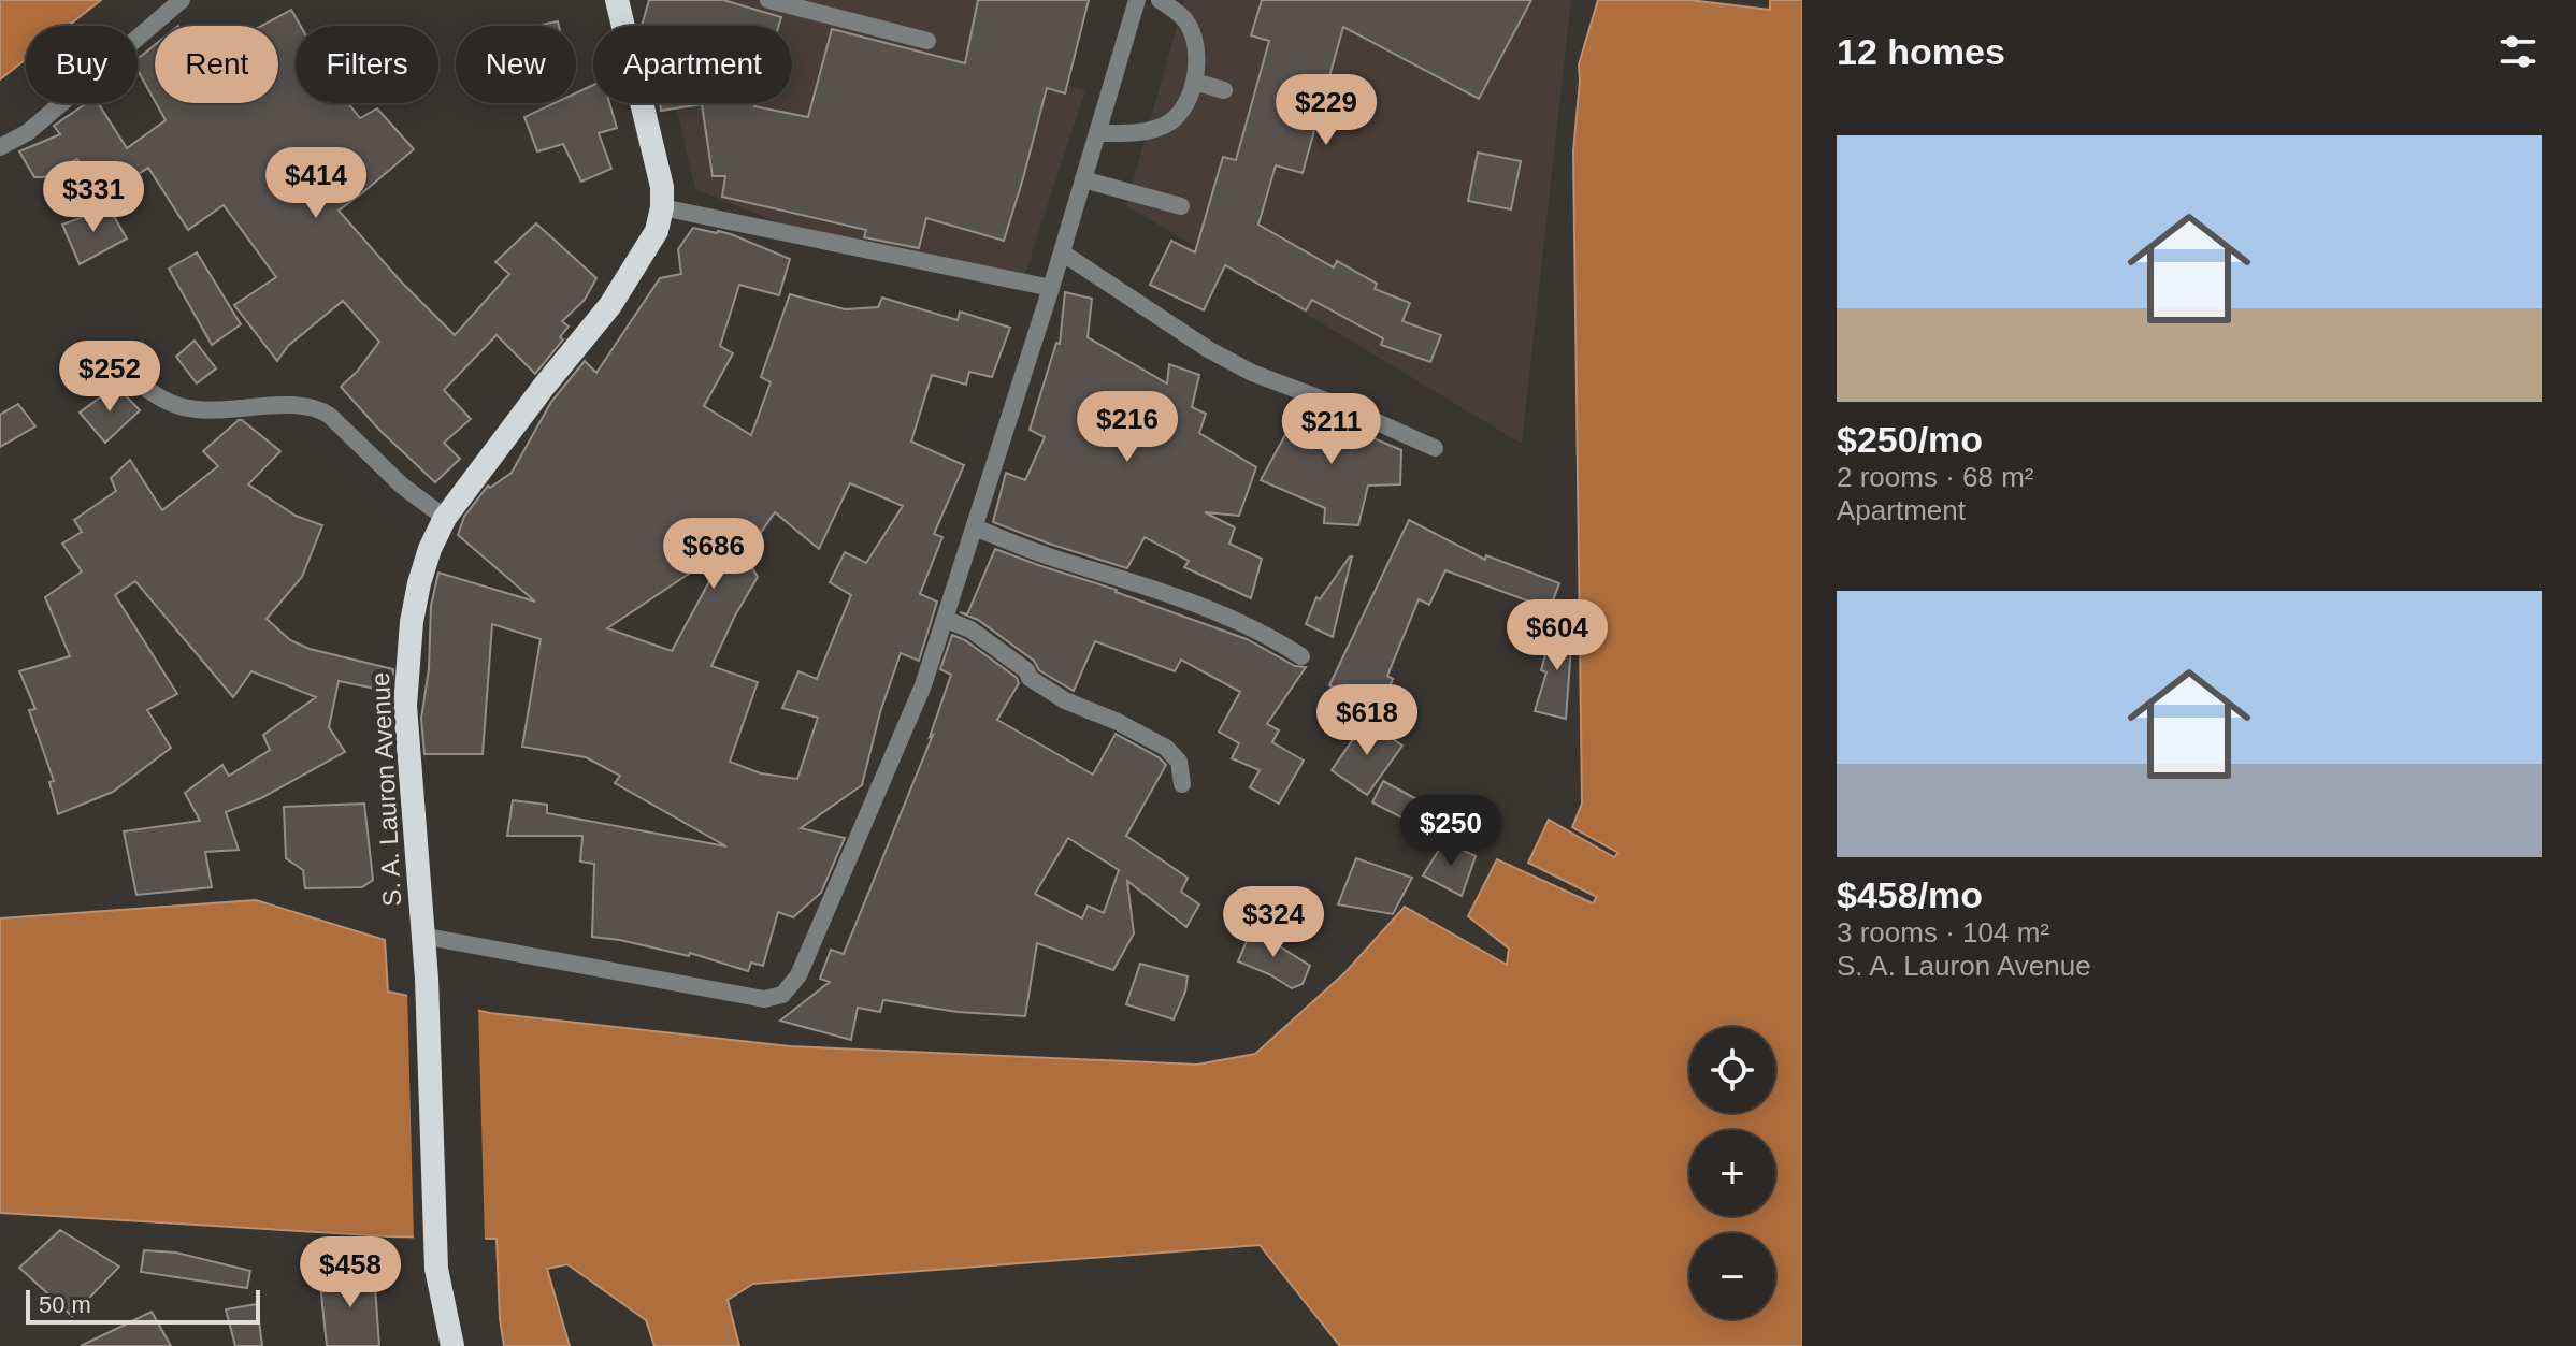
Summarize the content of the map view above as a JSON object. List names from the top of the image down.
{
  "streets": {
    "highway": ["S. A. Lauron Avenue"]
  },
  "scale_bar": "50 m",
  "page": {
    "heading": "12 homes",
    "chip": [
      "Buy",
      "Rent",
      "Filters",
      "New",
      "Apartment"
    ],
    "price": [
      "$229",
      "$414",
      "$331",
      "$252",
      "$216",
      "$211",
      "$686",
      "$604",
      "$618",
      "$250",
      "$324",
      "$458"
    ],
    "list": [
      {
        "name": "$250/mo",
        "note": "2 rooms · 68 m² · Apartment"
      },
      {
        "name": "$458/mo",
        "note": "3 rooms · 104 m² · S. A. Lauron Avenue"
      }
    ],
    "map_buttons": ["+", "−"],
    "scale": "50 m"
  }
}
